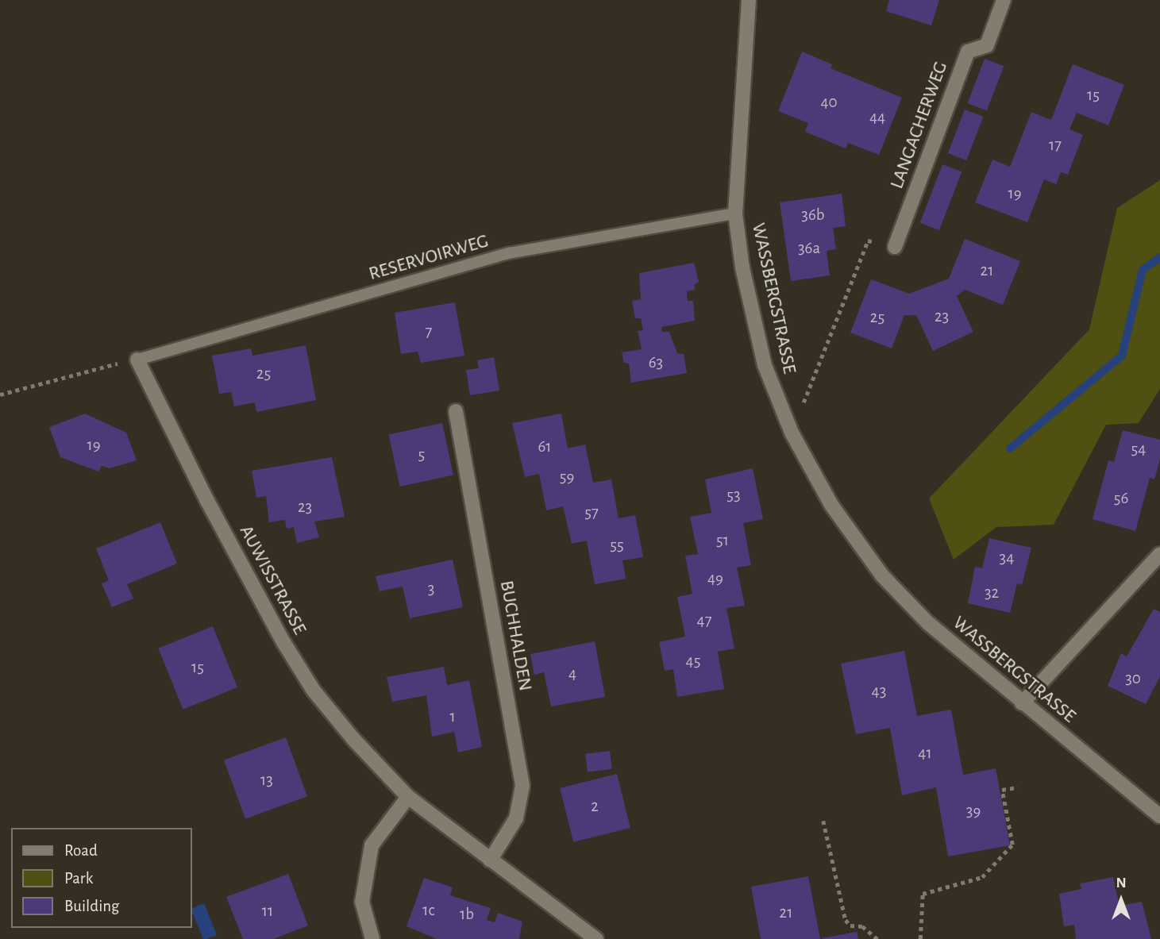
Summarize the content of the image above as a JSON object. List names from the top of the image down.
{
  "streets": {
    "street": [
      "LANGACHERWEG",
      "WASSBERGSTRASSE",
      "AUWISSTRASSE",
      "BUCHHALDEN"
    ],
    "lane": ["RESERVOIRWEG"]
  },
  "crossings": [
    ["RESERVOIRWEG", "WASSBERGSTRASSE"],
    ["RESERVOIRWEG", "AUWISSTRASSE"],
    ["AUWISSTRASSE", "BUCHHALDEN"]
  ],
  "house_numbers": [
    "15",
    "40",
    "44",
    "17",
    "19",
    "36b",
    "36a",
    "21",
    "23",
    "25",
    "7",
    "63",
    "25",
    "19",
    "61",
    "54",
    "5",
    "59",
    "53",
    "56",
    "23",
    "57",
    "51",
    "55",
    "34",
    "49",
    "3",
    "32",
    "47",
    "45",
    "15",
    "4",
    "30",
    "43",
    "1",
    "41",
    "13",
    "2",
    "39",
    "1c",
    "11",
    "21",
    "1b"
  ],
  "legend": ["Road", "Park", "Building"],
  "north": "top"
}
